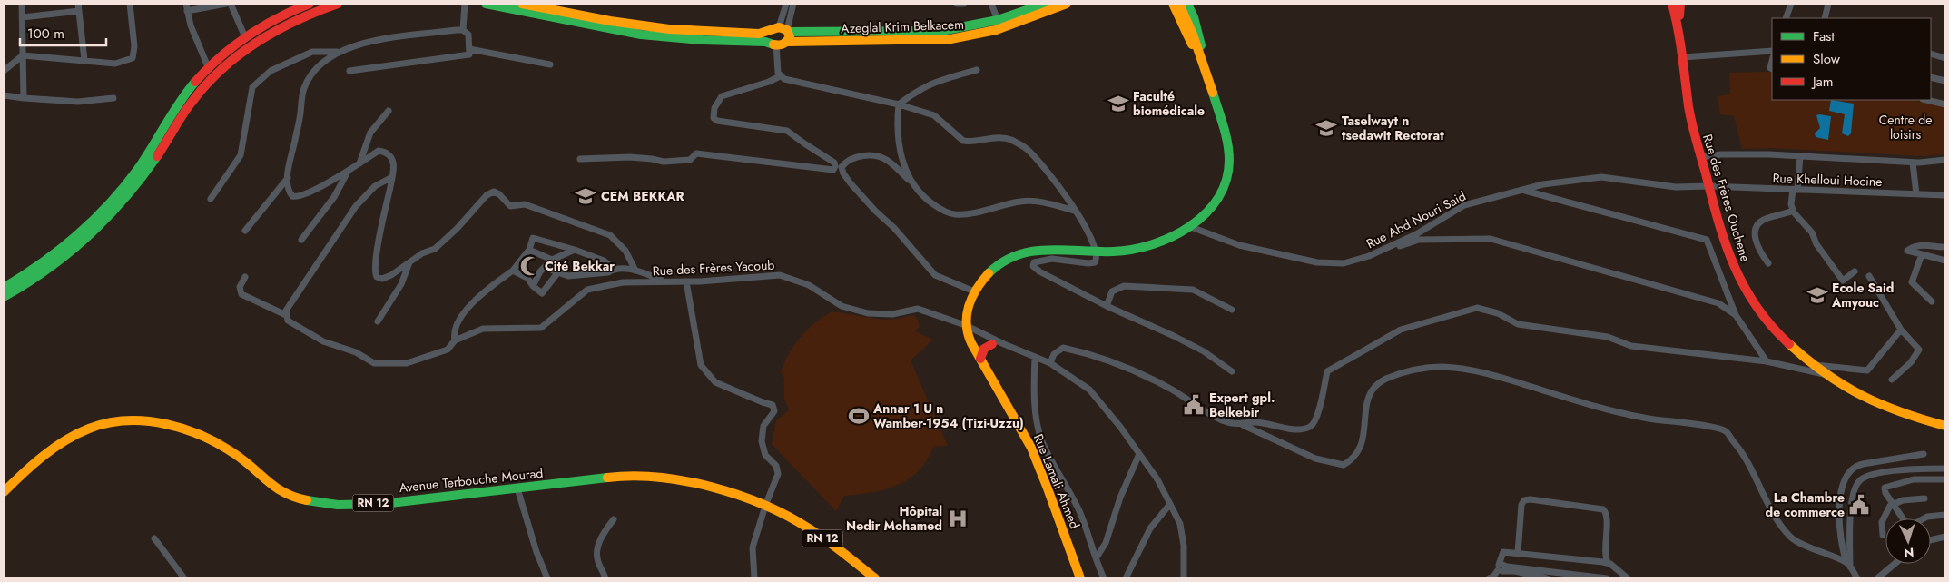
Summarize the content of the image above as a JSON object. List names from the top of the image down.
{
  "streets": {
    "main road": [
      "Azeglal Krim Belkacem",
      "Rue des Frères Ouchene",
      "Avenue Terbouche Mourad",
      "Rue Lamali Ahmed",
      "RN 12"
    ],
    "street": ["Rue Khelloui Hocine", "Rue Abd Nouri Said", "Rue des Frères Yacoub"]
  },
  "crossings": [
    ["Rue Khelloui Hocine", "Rue des Frères Ouchene"],
    ["Rue Khelloui Hocine", "Rue Abd Nouri Said"],
    ["Rue des Frères Ouchene", "Rue Abd Nouri Said"],
    ["Rue des Frères Yacoub", "Rue Lamali Ahmed"],
    ["Avenue Terbouche Mourad", "RN 12"]
  ],
  "parks": ["Centre de loisirs"],
  "places": {
    "school or university": [
      "Faculté biomédicale",
      "Taselwayt n tsedawit Rectorat",
      "CEM BEKKAR",
      "Ecole Said Amyouc"
    ],
    "mosque": ["Cité Bekkar"],
    "public building": ["Expert gpl. Belkebir", "La Chambre de commerce"],
    "sports": ["Annar 1 U n Wamber-1954 (Tizi-Uzzu)"],
    "hospital": ["Hôpital Nedir Mohamed"]
  },
  "legend": ["Fast", "Slow", "Jam"],
  "scale_bar": "100 m",
  "north": "bottom"
}
